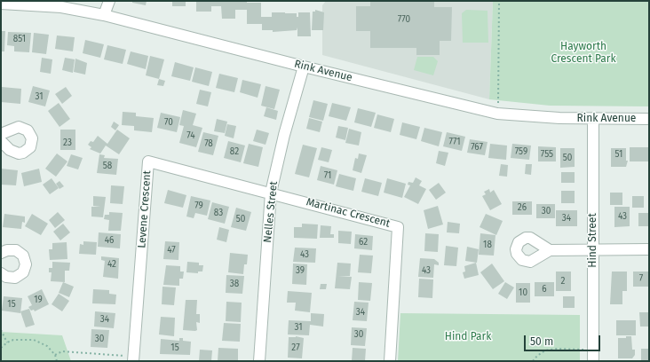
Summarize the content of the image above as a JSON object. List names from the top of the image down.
{
  "streets": {
    "street": [
      "Rink Avenue",
      "Levene Crescent",
      "Nelles Street",
      "Martinac Crescent",
      "Hind Street"
    ]
  },
  "crossings": [
    ["Rink Avenue", "Nelles Street"],
    ["Rink Avenue", "Hind Street"],
    ["Levene Crescent", "Nelles Street"],
    ["Levene Crescent", "Martinac Crescent"],
    ["Nelles Street", "Martinac Crescent"]
  ],
  "parks": ["Hayworth Crescent Park", "Hind Park"],
  "house_numbers": [
    "770",
    "851",
    "31",
    "70",
    "74",
    "771",
    "23",
    "78",
    "767",
    "82",
    "759",
    "755",
    "51",
    "50",
    "58",
    "71",
    "79",
    "26",
    "30",
    "83",
    "43",
    "34",
    "50",
    "46",
    "62",
    "18",
    "47",
    "43",
    "42",
    "39",
    "43",
    "7",
    "2",
    "38",
    "6",
    "10",
    "19",
    "15",
    "34",
    "34",
    "31",
    "30",
    "30",
    "15",
    "27"
  ],
  "scale_bar": "50 m"
}
